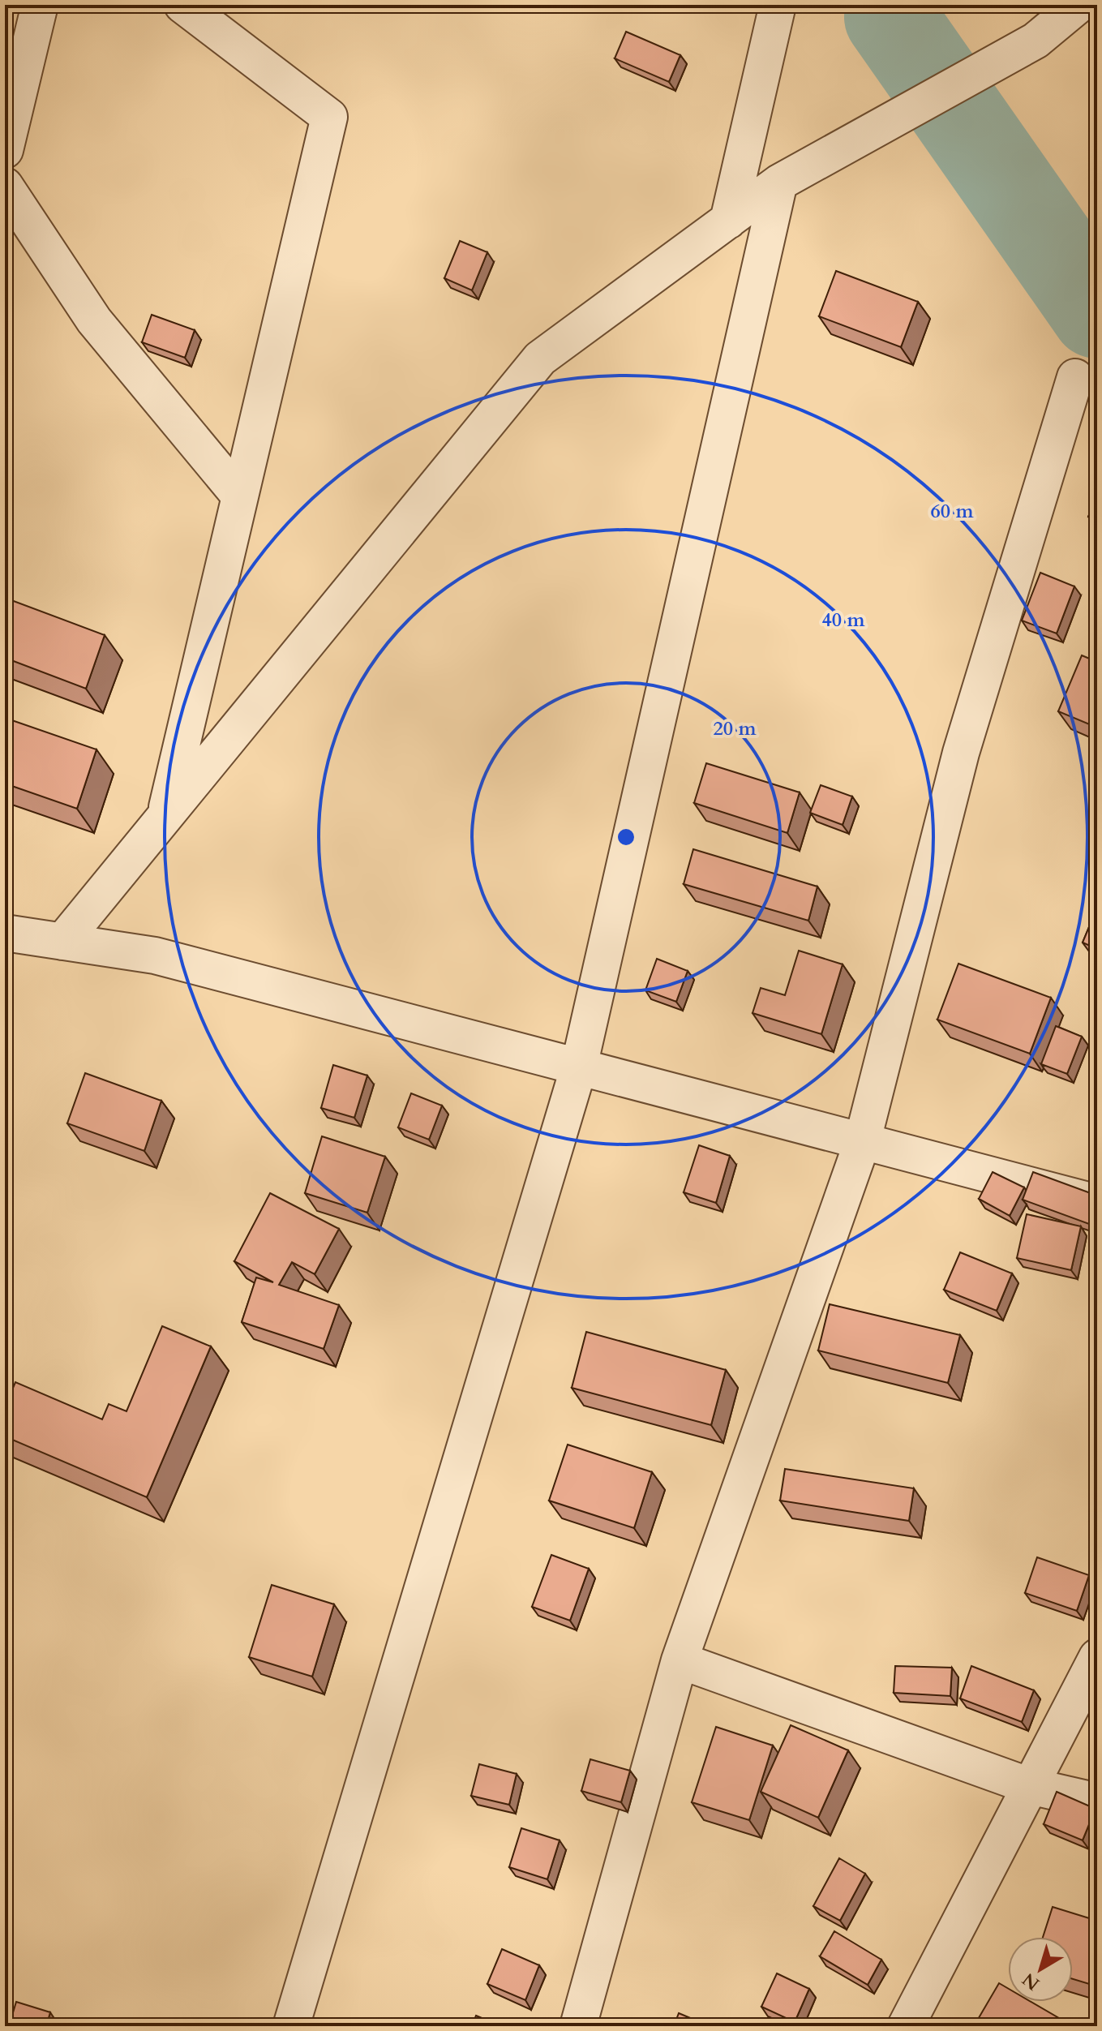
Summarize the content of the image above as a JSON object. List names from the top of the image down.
{
  "north": "bottom left",
  "rings": ["60 m", "40 m", "20 m"]
}
